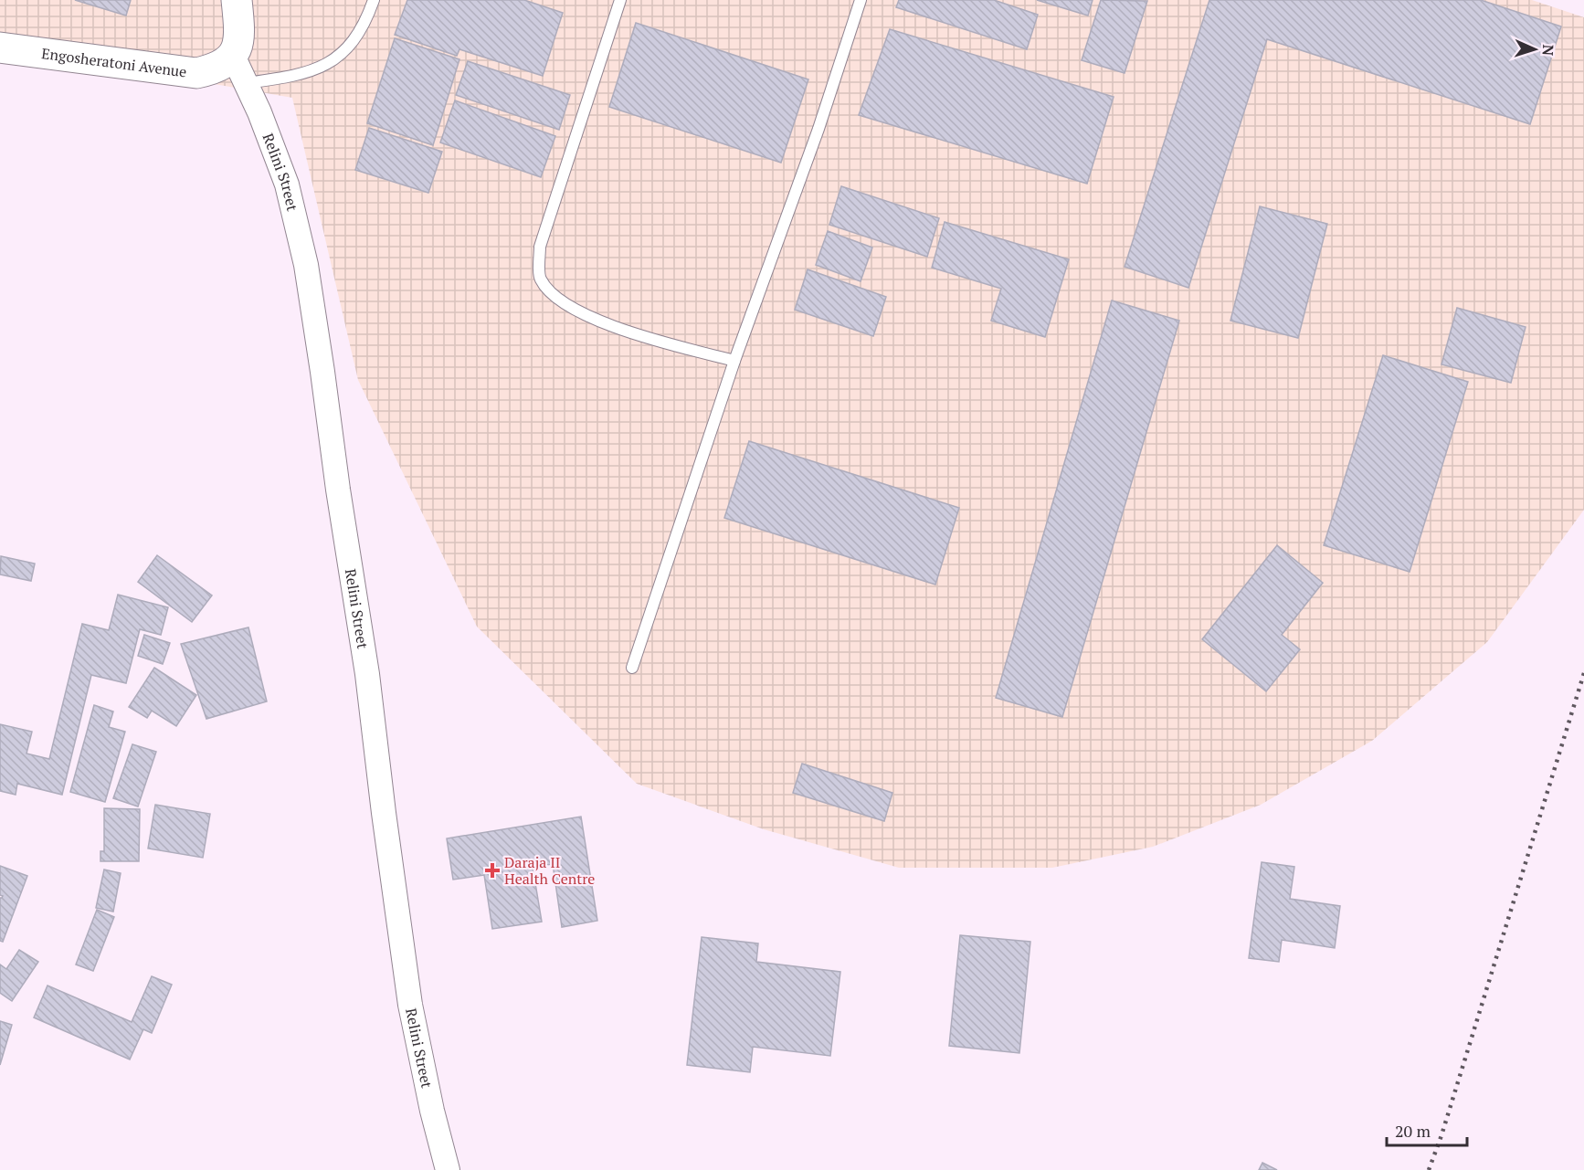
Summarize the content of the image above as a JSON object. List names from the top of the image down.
{
  "streets": {
    "street": ["Engosheratoni Avenue", "Relini Street"]
  },
  "crossings": [
    ["Engosheratoni Avenue", "Relini Street"]
  ],
  "places": {
    "health": ["Daraja II Health Centre"]
  },
  "scale_bar": "20 m",
  "north": "right"
}
